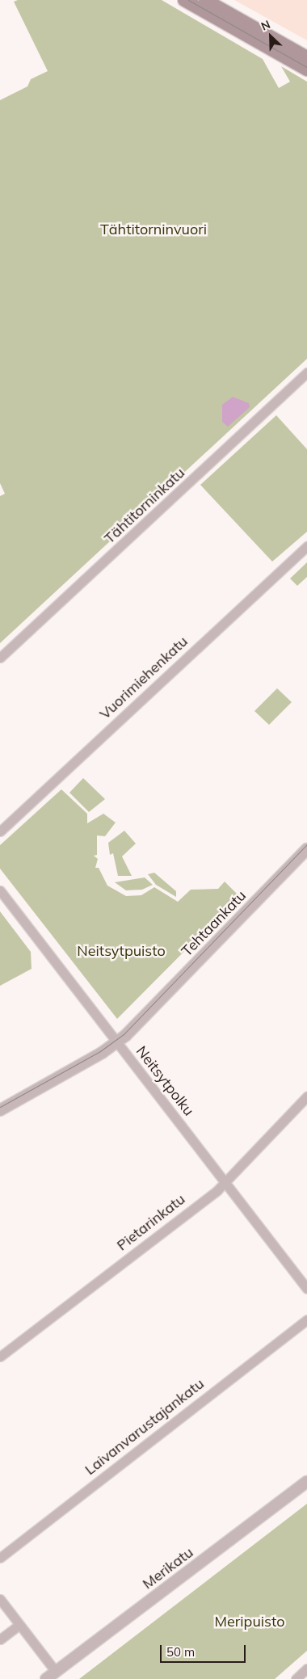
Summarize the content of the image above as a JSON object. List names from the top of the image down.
{
  "streets": {
    "street": [
      "Tähtitorninkatu",
      "Vuorimiehenkatu",
      "Tehtaankatu",
      "Neitsytpolku",
      "Pietarinkatu",
      "Laivanvarustajankatu",
      "Merikatu"
    ]
  },
  "crossings": [
    ["Tehtaankatu", "Neitsytpolku"],
    ["Neitsytpolku", "Pietarinkatu"]
  ],
  "parks": ["Tähtitorninvuori", "Neitsytpuisto", "Meripuisto"],
  "scale_bar": "50 m",
  "north": "top left"
}
